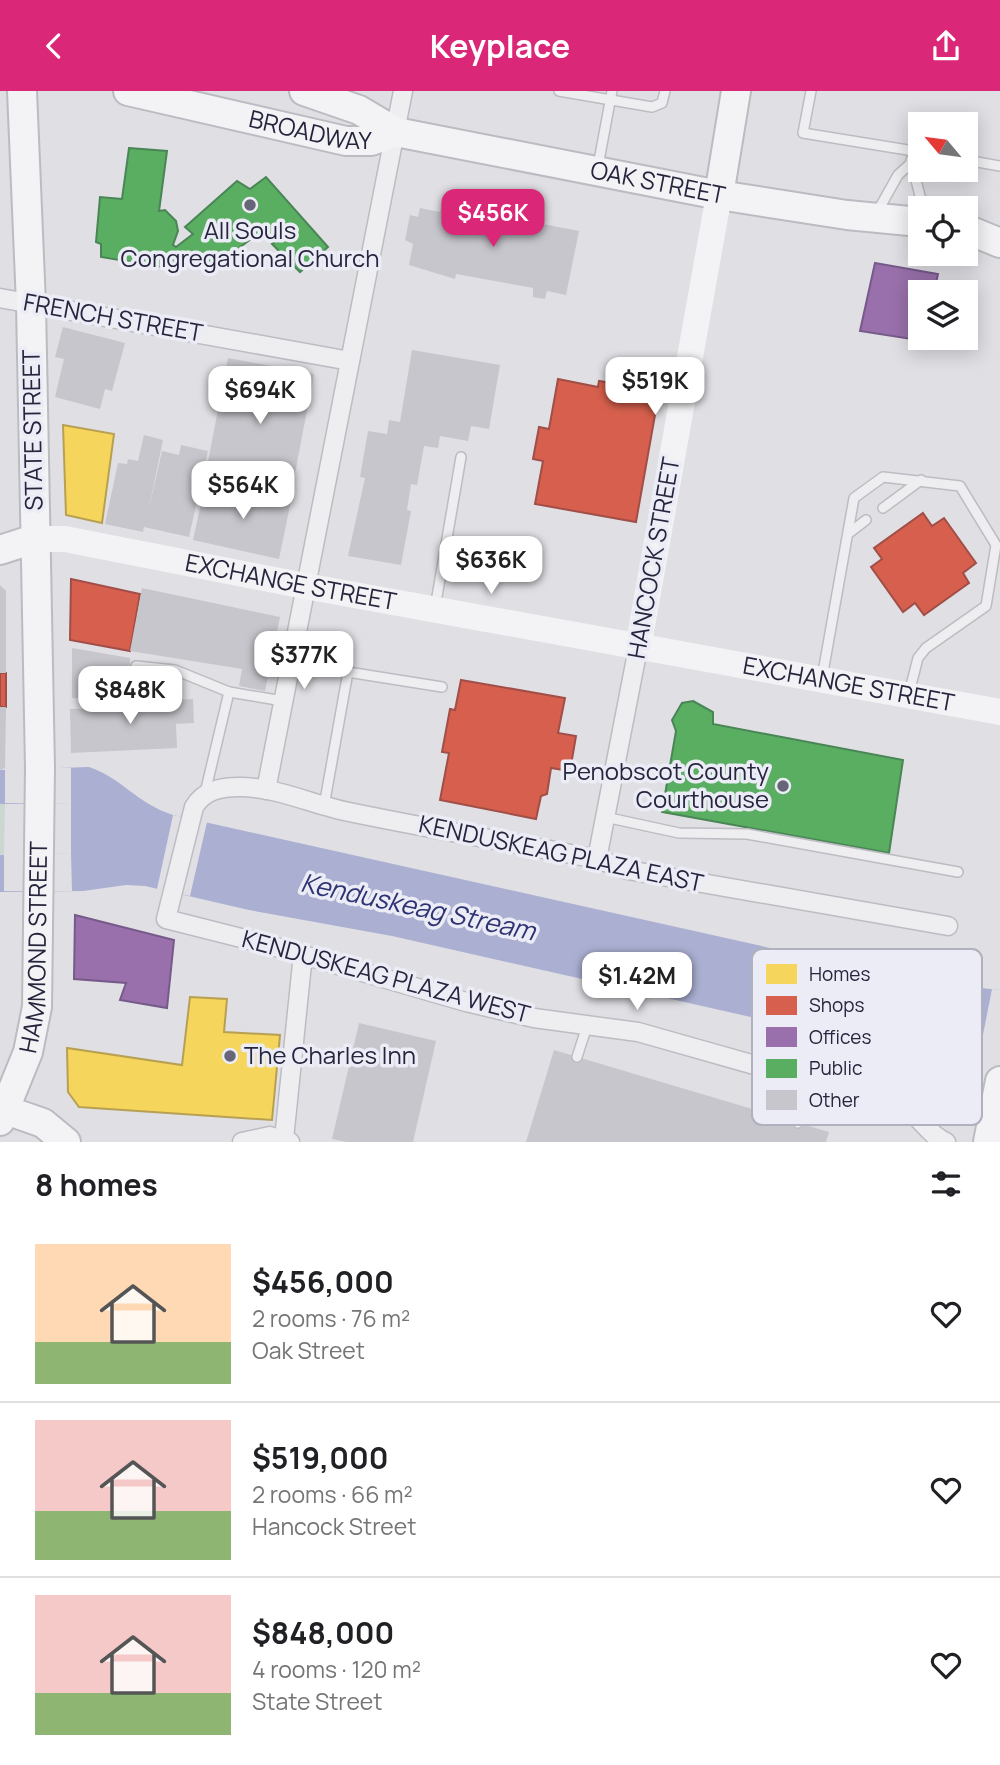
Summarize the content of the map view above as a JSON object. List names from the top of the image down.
{
  "streets": {
    "main road": [
      "BROADWAY",
      "OAK STREET",
      "STATE STREET",
      "HANCOCK STREET",
      "HAMMOND STREET"
    ],
    "street": [
      "FRENCH STREET",
      "EXCHANGE STREET",
      "KENDUSKEAG PLAZA EAST",
      "KENDUSKEAG PLAZA WEST"
    ]
  },
  "crossings": [
    ["BROADWAY", "OAK STREET"],
    ["OAK STREET", "HANCOCK STREET"],
    ["FRENCH STREET", "STATE STREET"],
    ["STATE STREET", "EXCHANGE STREET"],
    ["STATE STREET", "HAMMOND STREET"],
    ["HANCOCK STREET", "EXCHANGE STREET"],
    ["HANCOCK STREET", "KENDUSKEAG PLAZA EAST"],
    ["KENDUSKEAG PLAZA EAST", "KENDUSKEAG PLAZA WEST"]
  ],
  "water": ["Kenduskeag Stream"],
  "places": ["All Souls Congregational Church", "Penobscot County Courthouse", "The Charles Inn"],
  "legend": [
    "Homes",
    "Shops",
    "Offices",
    "Public",
    "Other"
  ],
  "north": "top left",
  "page": {
    "header": "Keyplace",
    "price": [
      "$456K",
      "$519K",
      "$694K",
      "$564K",
      "$636K",
      "$377K",
      "$848K",
      "$1.42M"
    ],
    "heading": "8 homes",
    "list": [
      {
        "name": "$456,000",
        "note": "2 rooms · 76 m² · Oak Street"
      },
      {
        "name": "$519,000",
        "note": "2 rooms · 66 m² · Hancock Street"
      },
      {
        "name": "$848,000",
        "note": "4 rooms · 120 m² · State Street"
      }
    ]
  }
}
